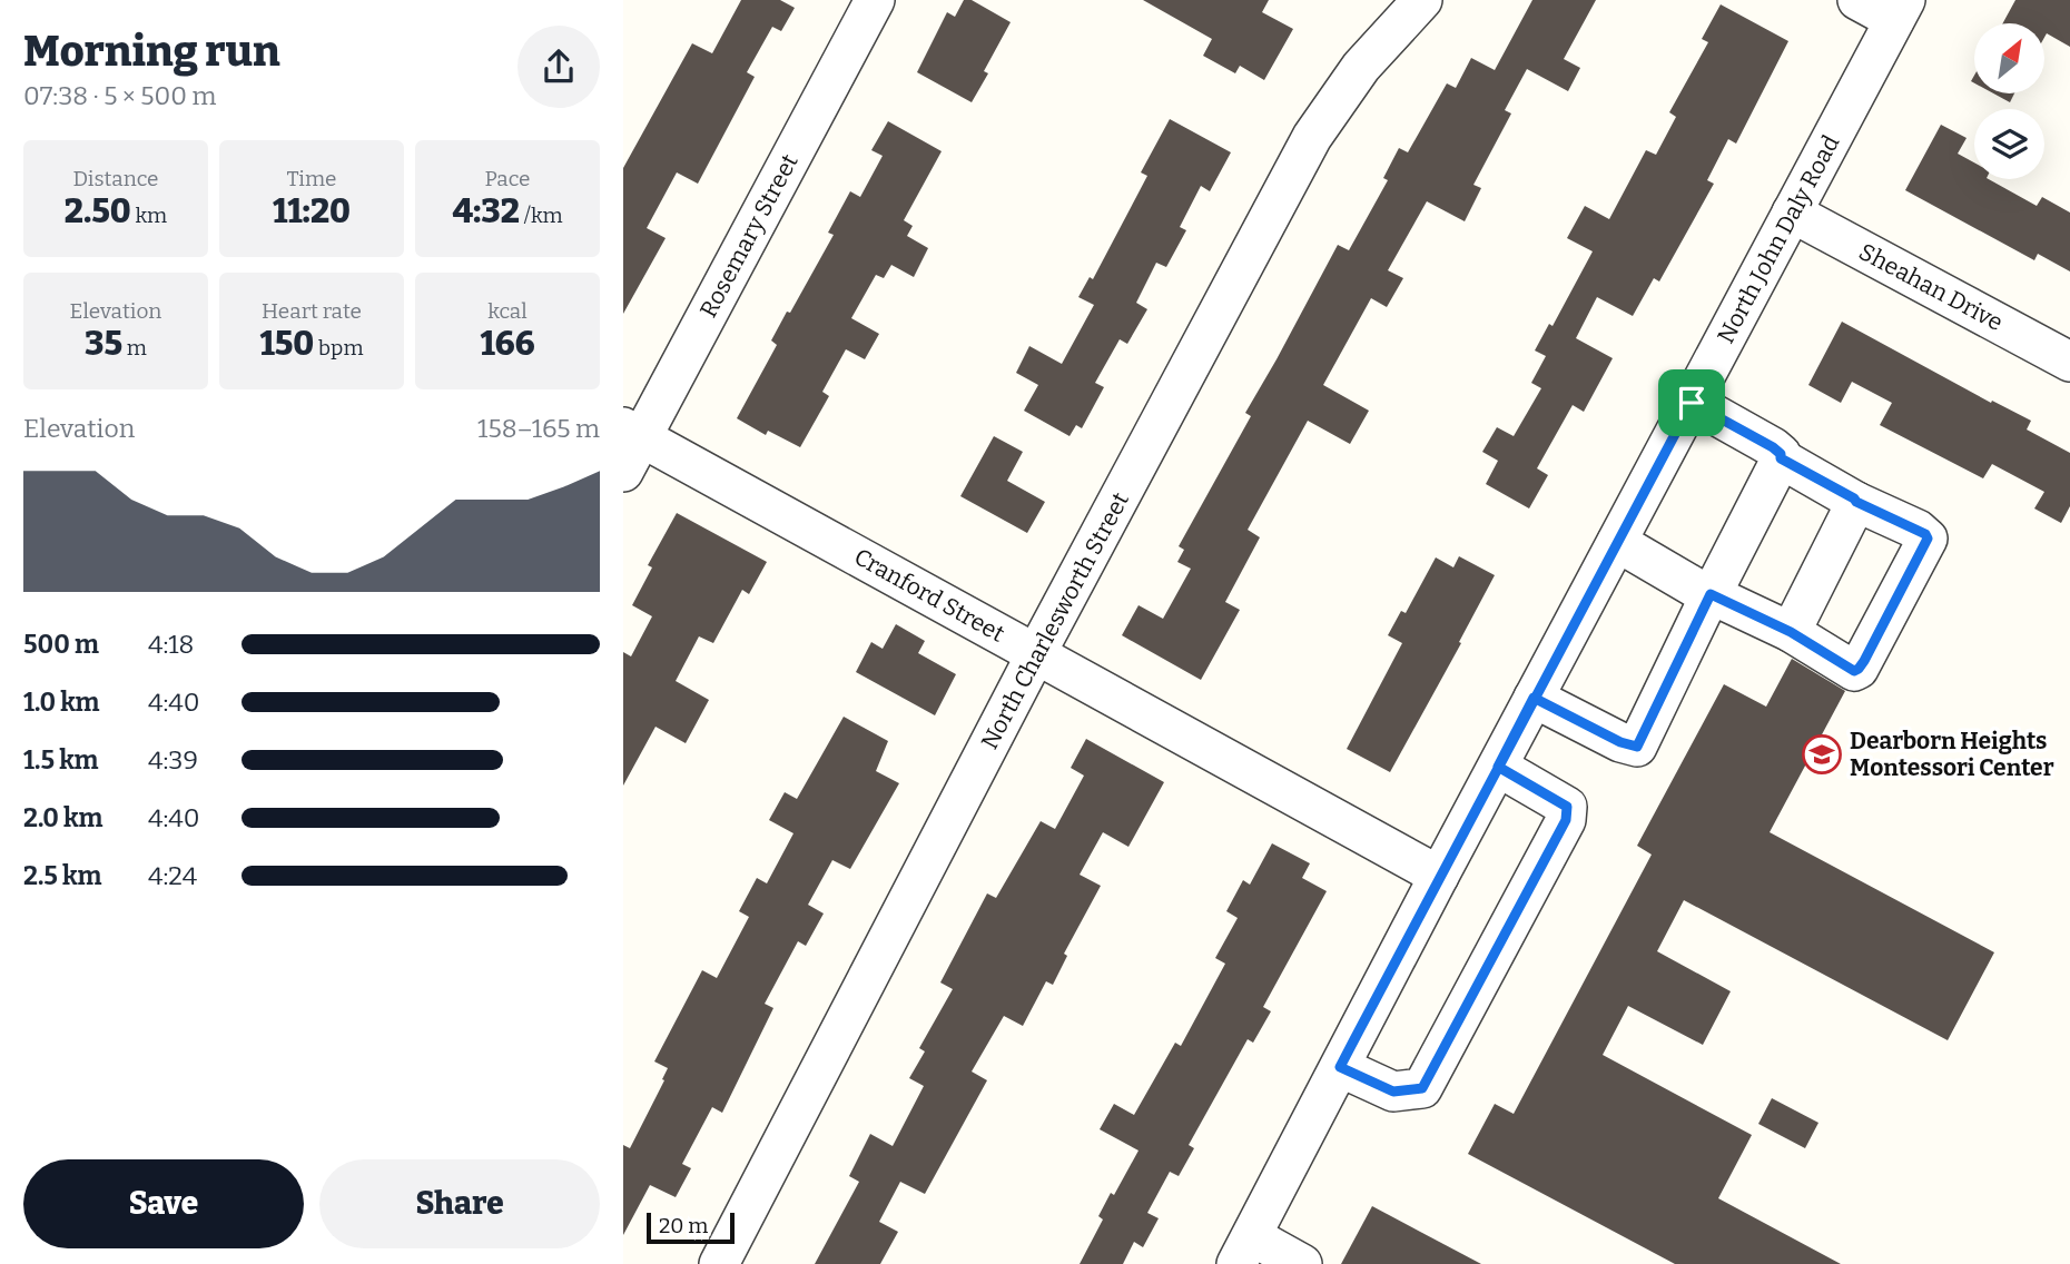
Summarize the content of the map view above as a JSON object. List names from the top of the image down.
{
  "streets": {
    "street": [
      "Rosemary Street",
      "North John Daly Road",
      "Sheahan Drive",
      "Cranford Street",
      "North Charlesworth Street"
    ]
  },
  "crossings": [
    ["Rosemary Street", "Cranford Street"],
    ["North John Daly Road", "Sheahan Drive"],
    ["North John Daly Road", "Cranford Street"],
    ["Cranford Street", "North Charlesworth Street"]
  ],
  "places": {
    "school or university": ["Dearborn Heights Montessori Center"]
  },
  "scale_bar": "20 m",
  "north": "top right",
  "page": {
    "heading": ["Morning run", "07:38 · 5 × 500 m"],
    "stats": [
      ["Distance", "2.50 km"],
      ["Time", "11:20"],
      ["Pace", "4:32 /km"],
      ["Elevation", "35 m"],
      ["Heart rate", "150 bpm"],
      ["kcal", "166"]
    ],
    "chart": ["Elevation", "158–165 m"],
    "list": [
      {
        "name": "500 m",
        "note": "4:18"
      },
      {
        "name": "1.0 km",
        "note": "4:40"
      },
      {
        "name": "1.5 km",
        "note": "4:39"
      },
      {
        "name": "2.0 km",
        "note": "4:40"
      },
      {
        "name": "2.5 km",
        "note": "4:24"
      }
    ],
    "buttons": ["Save", "Share"],
    "scale": "20 m"
  }
}
